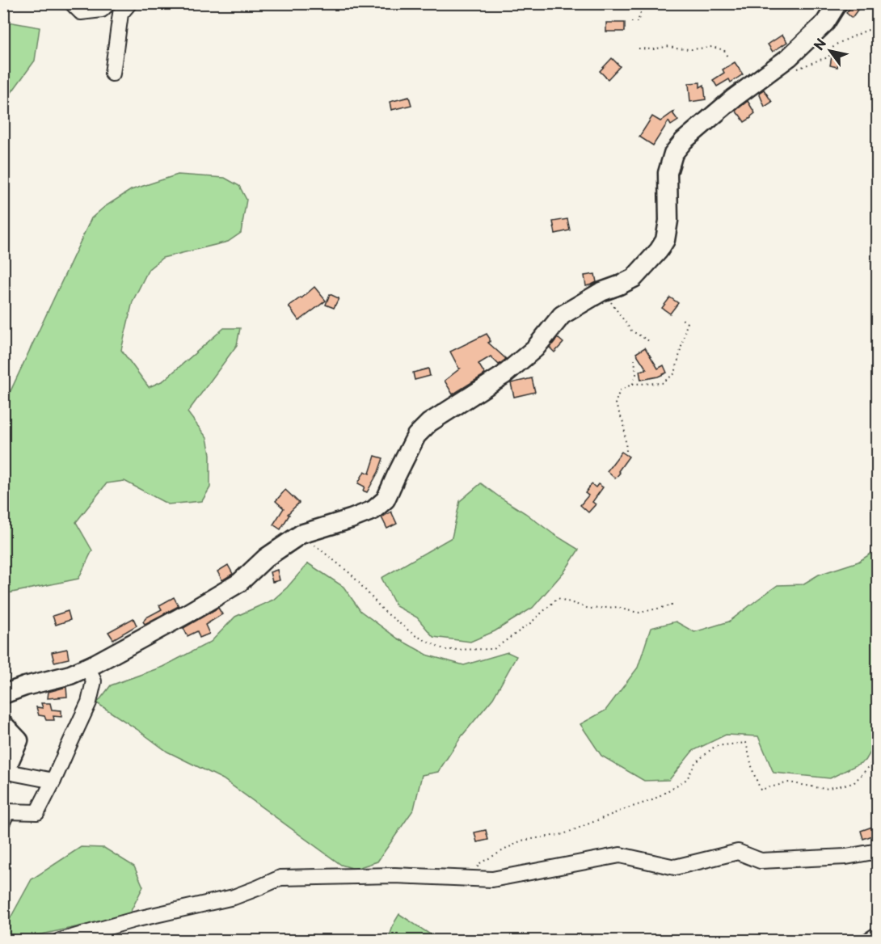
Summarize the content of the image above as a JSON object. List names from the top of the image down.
{
  "north": "top left"
}
